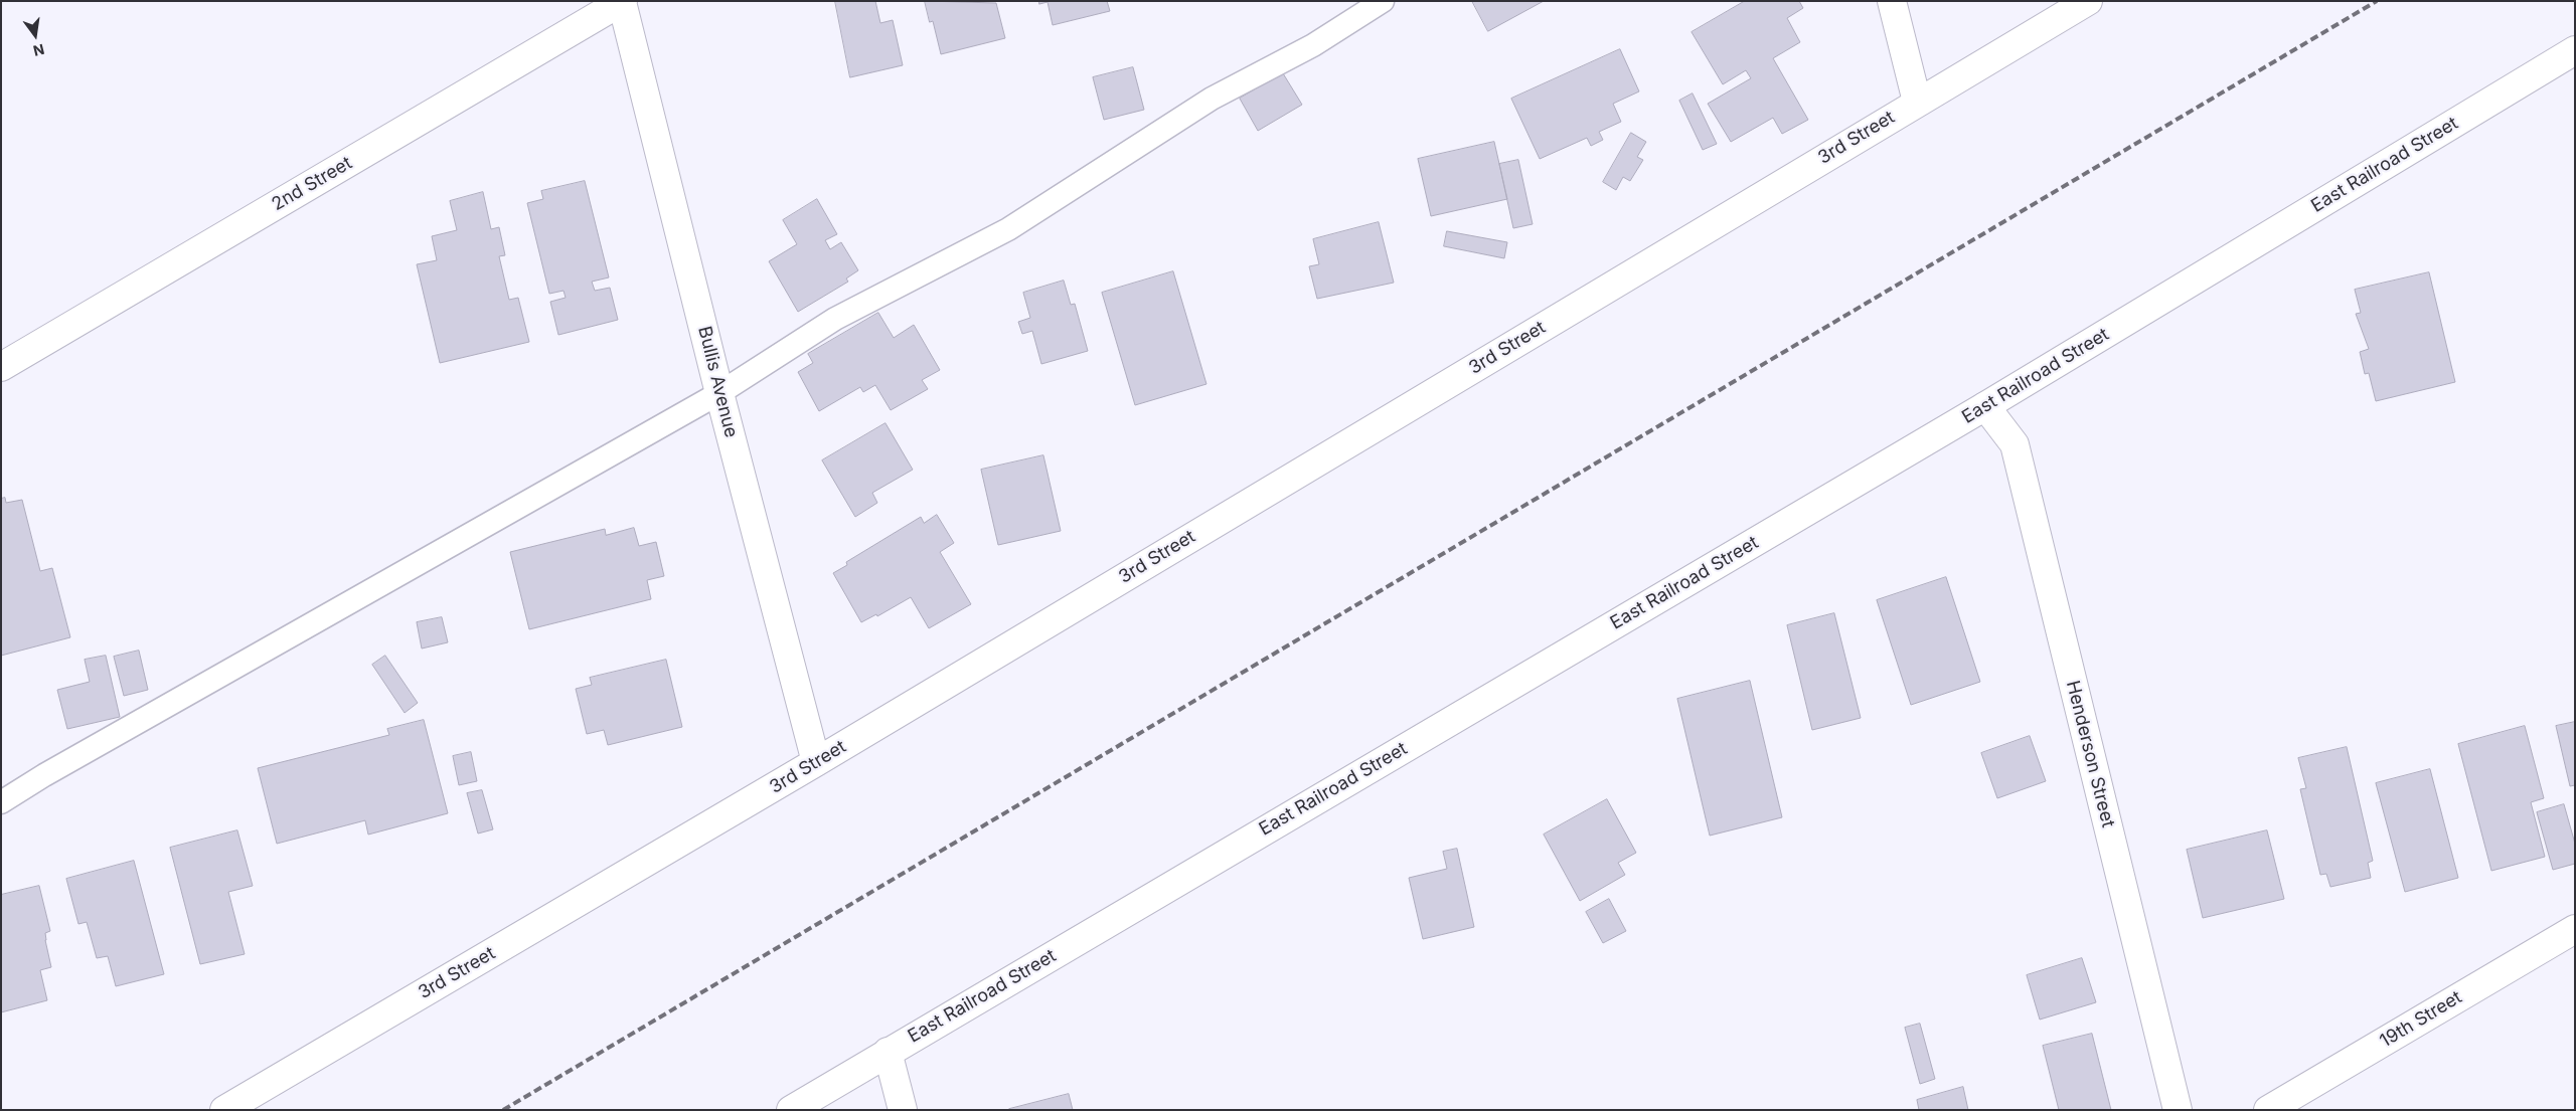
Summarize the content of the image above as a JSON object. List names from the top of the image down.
{
  "streets": {
    "street": [
      "3rd Street",
      "East Railroad Street",
      "2nd Street",
      "Bullis Avenue",
      "Henderson Street",
      "19th Street"
    ]
  },
  "crossings": [
    ["3rd Street", "Bullis Avenue"],
    ["East Railroad Street", "Henderson Street"],
    ["2nd Street", "Bullis Avenue"]
  ],
  "north": "bottom"
}
